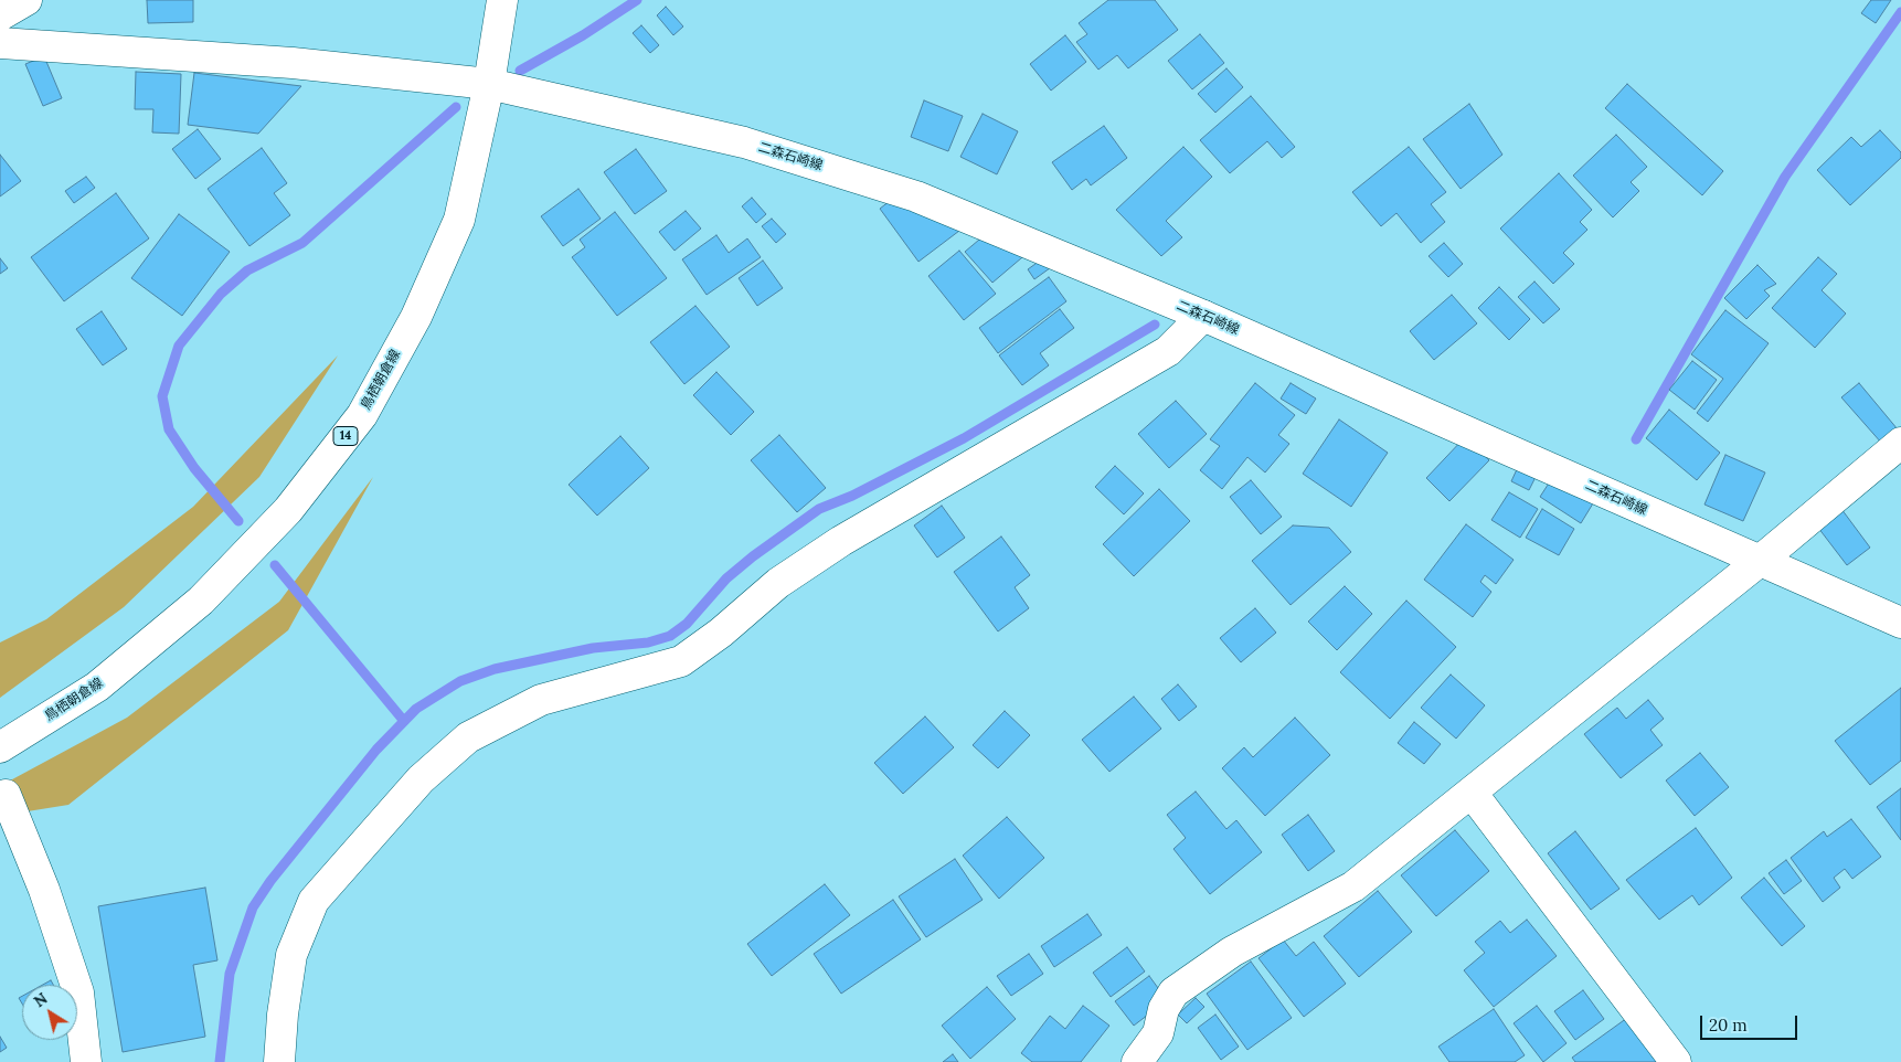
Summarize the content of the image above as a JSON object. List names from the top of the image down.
{
  "streets": {
    "street": ["二森石崎線", "鳥栖朝倉線", "14"]
  },
  "crossings": [
    ["二森石崎線", "鳥栖朝倉線"]
  ],
  "scale_bar": "20 m",
  "north": "top left"
}
